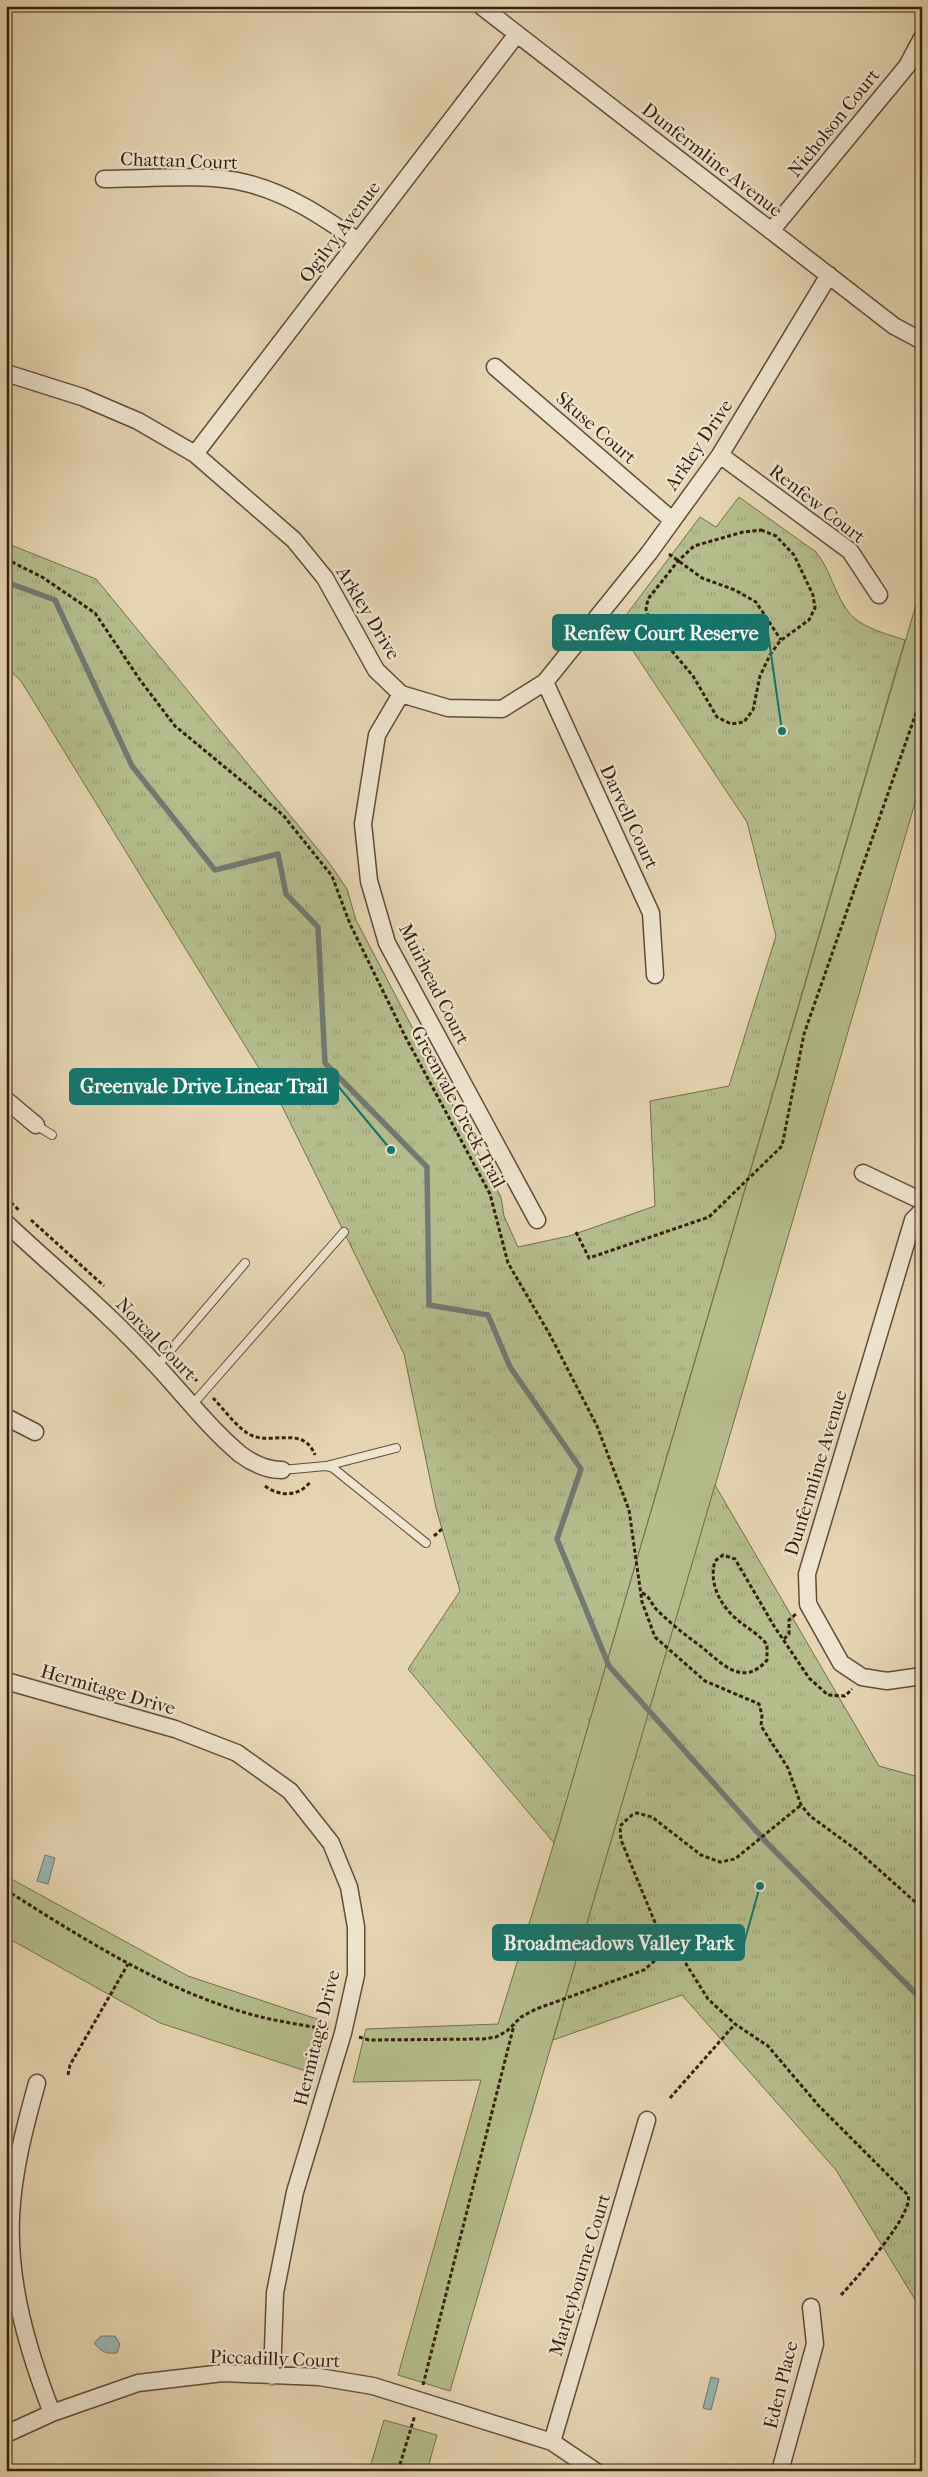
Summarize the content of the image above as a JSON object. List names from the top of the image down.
{
  "streets": {
    "street": [
      "Nicholson Court",
      "Dunfermline Avenue",
      "Chattan Court",
      "Ogilvy Avenue",
      "Skuse Court",
      "Arkley Drive",
      "Renfew Court",
      "Darvell Court",
      "Muirhead Court",
      "Norcal Court",
      "Hermitage Drive",
      "Marleybourne Court",
      "Piccadilly Court",
      "Eden Place"
    ],
    "path": ["Greenvale Creek Trail"]
  },
  "crossings": [
    ["Nicholson Court", "Dunfermline Avenue"],
    ["Dunfermline Avenue", "Ogilvy Avenue"],
    ["Dunfermline Avenue", "Arkley Drive"],
    ["Chattan Court", "Ogilvy Avenue"],
    ["Ogilvy Avenue", "Arkley Drive"],
    ["Skuse Court", "Arkley Drive"],
    ["Arkley Drive", "Renfew Court"],
    ["Arkley Drive", "Darvell Court"],
    ["Arkley Drive", "Muirhead Court"],
    ["Hermitage Drive", "Piccadilly Court"],
    ["Marleybourne Court", "Piccadilly Court"]
  ],
  "places": ["Renfew Court Reserve", "Greenvale Drive Linear Trail", "Broadmeadows Valley Park"]
}
